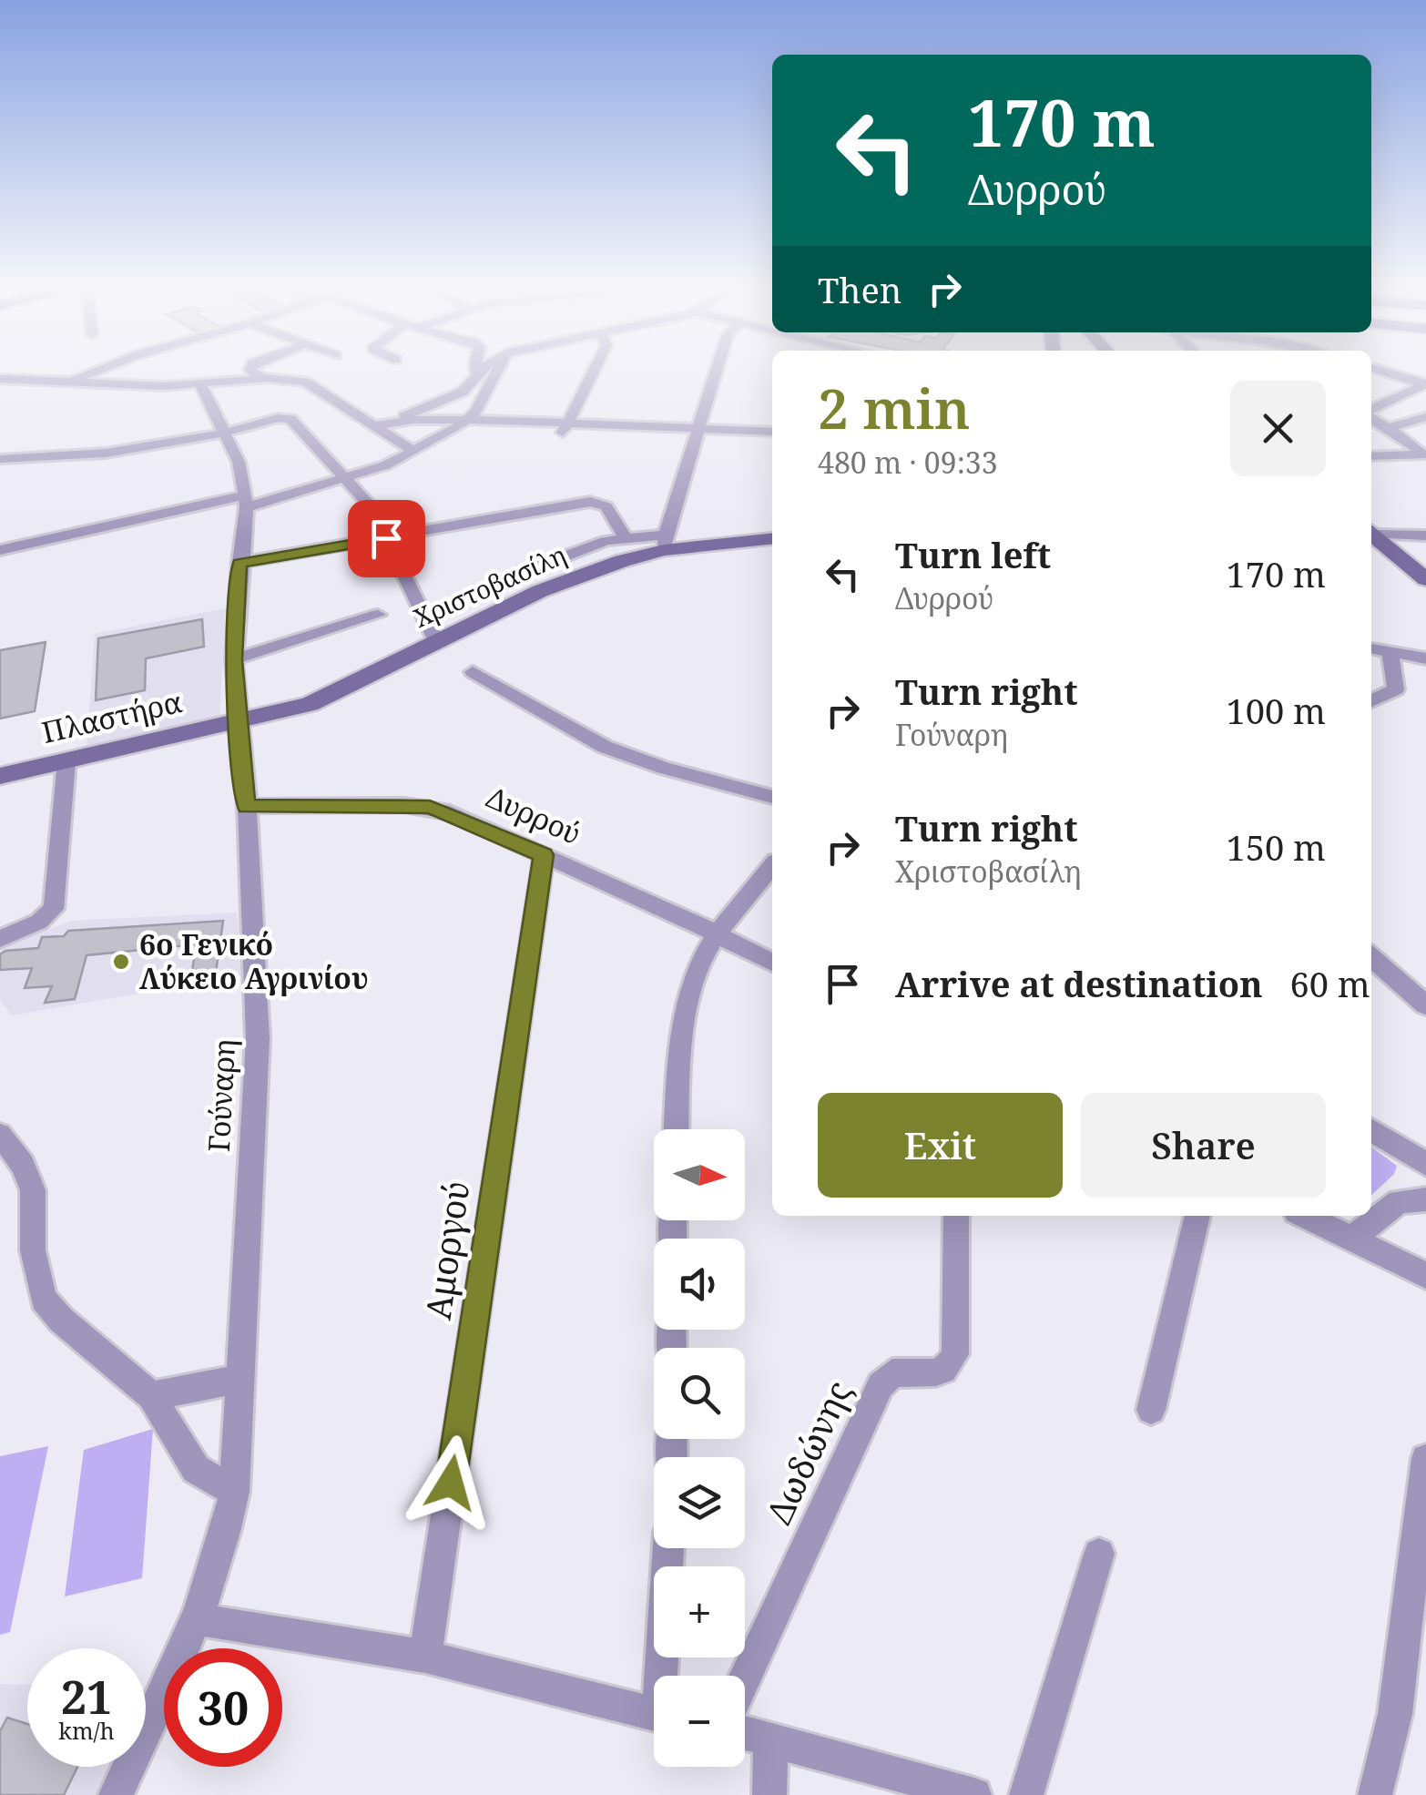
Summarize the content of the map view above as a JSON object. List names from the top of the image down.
{
  "streets": {
    "main road": ["Χριστοβασίλη", "Πλαστήρα"],
    "street": [
      "Δυρρού",
      "Γούναρη",
      "Αμοργού",
      "Δωδώνης"
    ]
  },
  "crossings": [
    ["Χριστοβασίλη", "Πλαστήρα"],
    ["Χριστοβασίλη", "Γούναρη"],
    ["Πλαστήρα", "Γούναρη"],
    ["Δυρρού", "Γούναρη"],
    ["Δυρρού", "Αμοργού"]
  ],
  "places": ["6ο Γενικό Λύκειο Αγρινίου"],
  "north": "right",
  "page": {
    "turn": ["170 m", "Δυρρού"],
    "then": "Then",
    "heading": ["2 min", "480 m · 09:33"],
    "list": [
      {
        "name": "Turn left",
        "note": "Δυρρού",
        "value": "170 m"
      },
      {
        "name": "Turn right",
        "note": "Γούναρη",
        "value": "100 m"
      },
      {
        "name": "Turn right",
        "note": "Χριστοβασίλη",
        "value": "150 m"
      },
      {
        "name": "Arrive at destination",
        "value": "60 m"
      }
    ],
    "buttons": ["Exit", "Share"],
    "map_buttons": ["+", "−"],
    "speed": "21 km/h",
    "limit": "30"
  }
}
